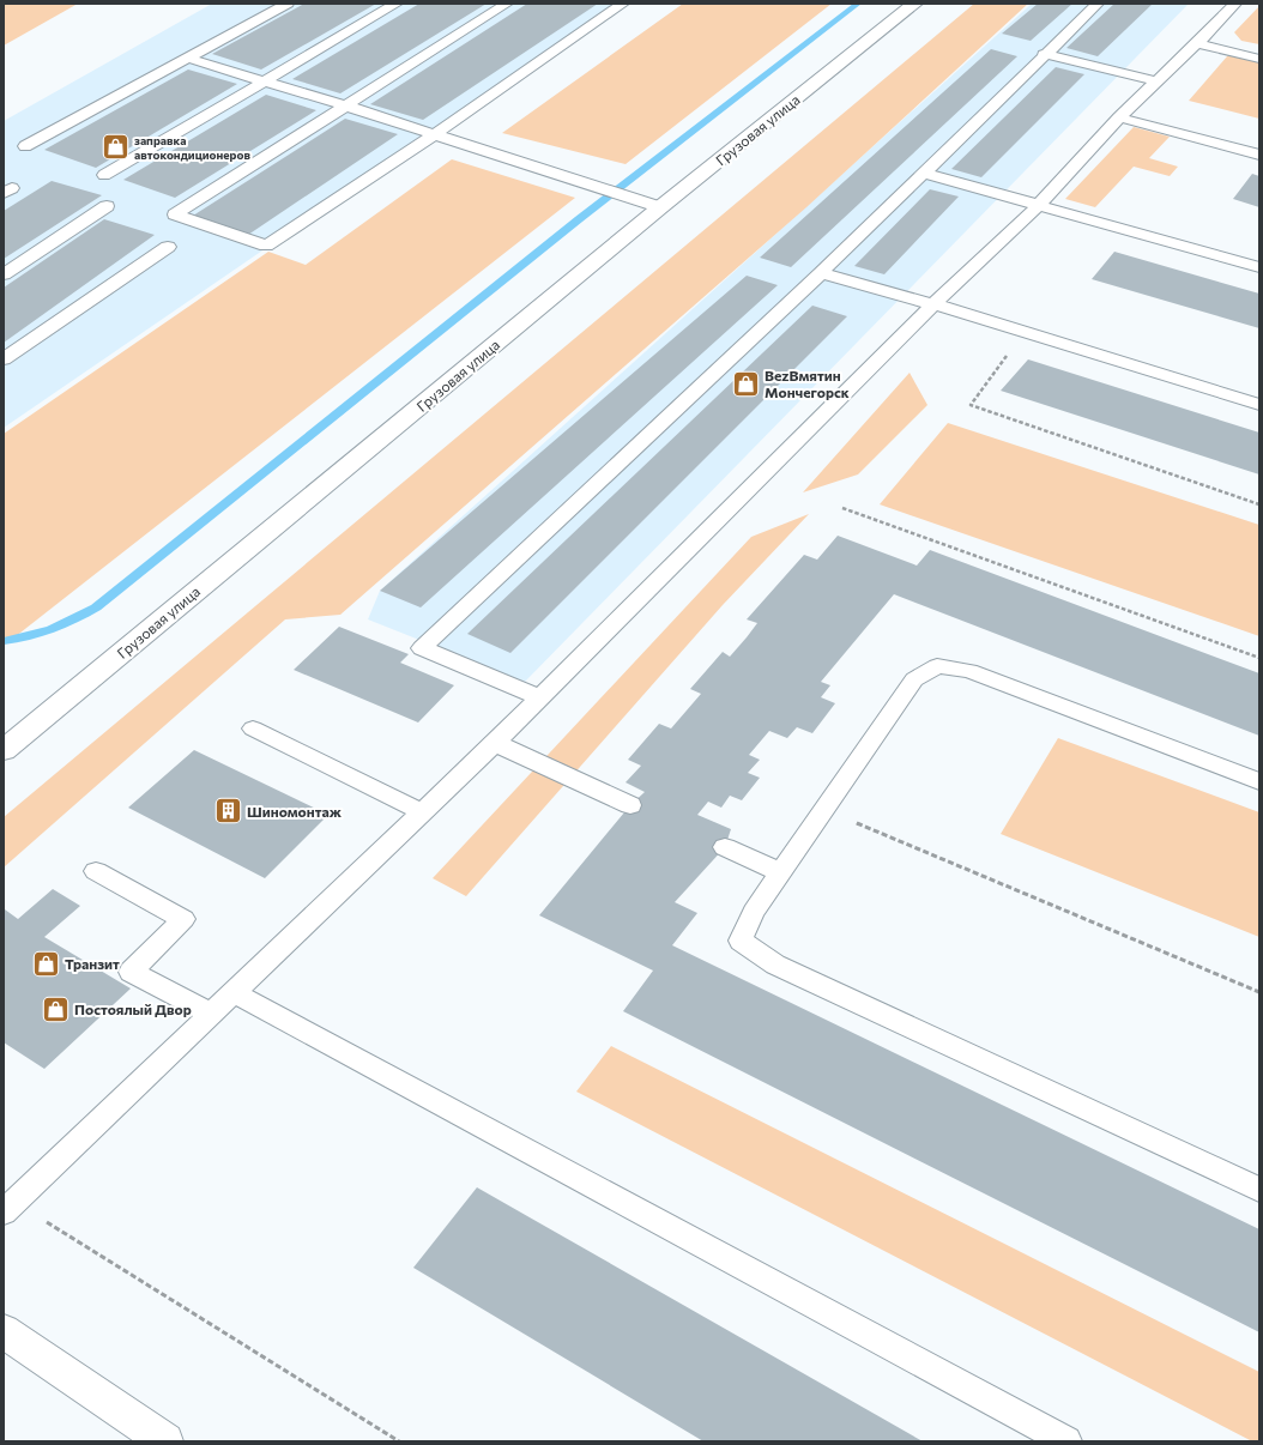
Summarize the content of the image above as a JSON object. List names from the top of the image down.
{
  "streets": {
    "main road": ["Грузовая улица"]
  },
  "places": {
    "shop": [
      "заправка автокондиционеров",
      "BezВмятин Мончегорск",
      "Транзит",
      "Постоялый Двор"
    ],
    "building": ["Шиномонтаж"]
  }
}
